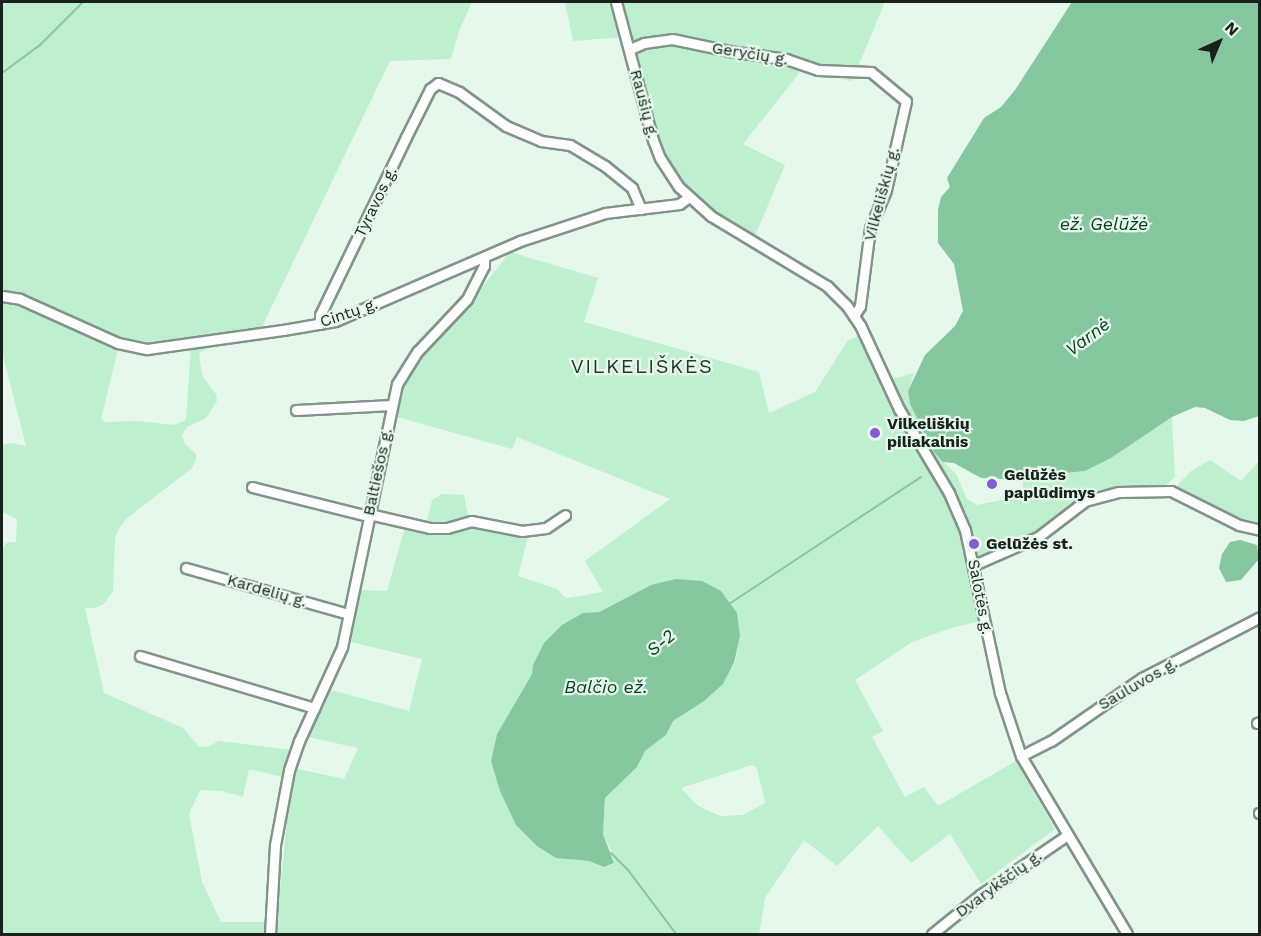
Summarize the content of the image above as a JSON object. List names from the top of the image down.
{
  "streets": {
    "street": [
      "Geryčių g.",
      "Raušių g.",
      "Vilkeliškių g.",
      "Tyravos g.",
      "Cintų g.",
      "Baltiešos g.",
      "Kardelių g.",
      "Salotės g.",
      "Sauluvos g.",
      "Dvarykščių g."
    ]
  },
  "crossings": [
    ["Geryčių g.", "Raušių g."],
    ["Geryčių g.", "Vilkeliškių g."],
    ["Raušių g.", "Cintų g."],
    ["Raušių g.", "Salotės g."],
    ["Vilkeliškių g.", "Salotės g."],
    ["Tyravos g.", "Cintų g."],
    ["Cintų g.", "Baltiešos g."],
    ["Cintų g.", "Salotės g."],
    ["Baltiešos g.", "Kardelių g."],
    ["Salotės g.", "Sauluvos g."],
    ["Salotės g.", "Dvarykščių g."]
  ],
  "districts": ["VILKELIŠKĖS"],
  "water": [
    "ež. Gelūžė",
    "Varnė",
    "S-2",
    "Balčio ež."
  ],
  "places": ["Vilkeliškių piliakalnis", "Gelūžės paplūdimys", "Gelūžės st."],
  "north": "top right"
}
